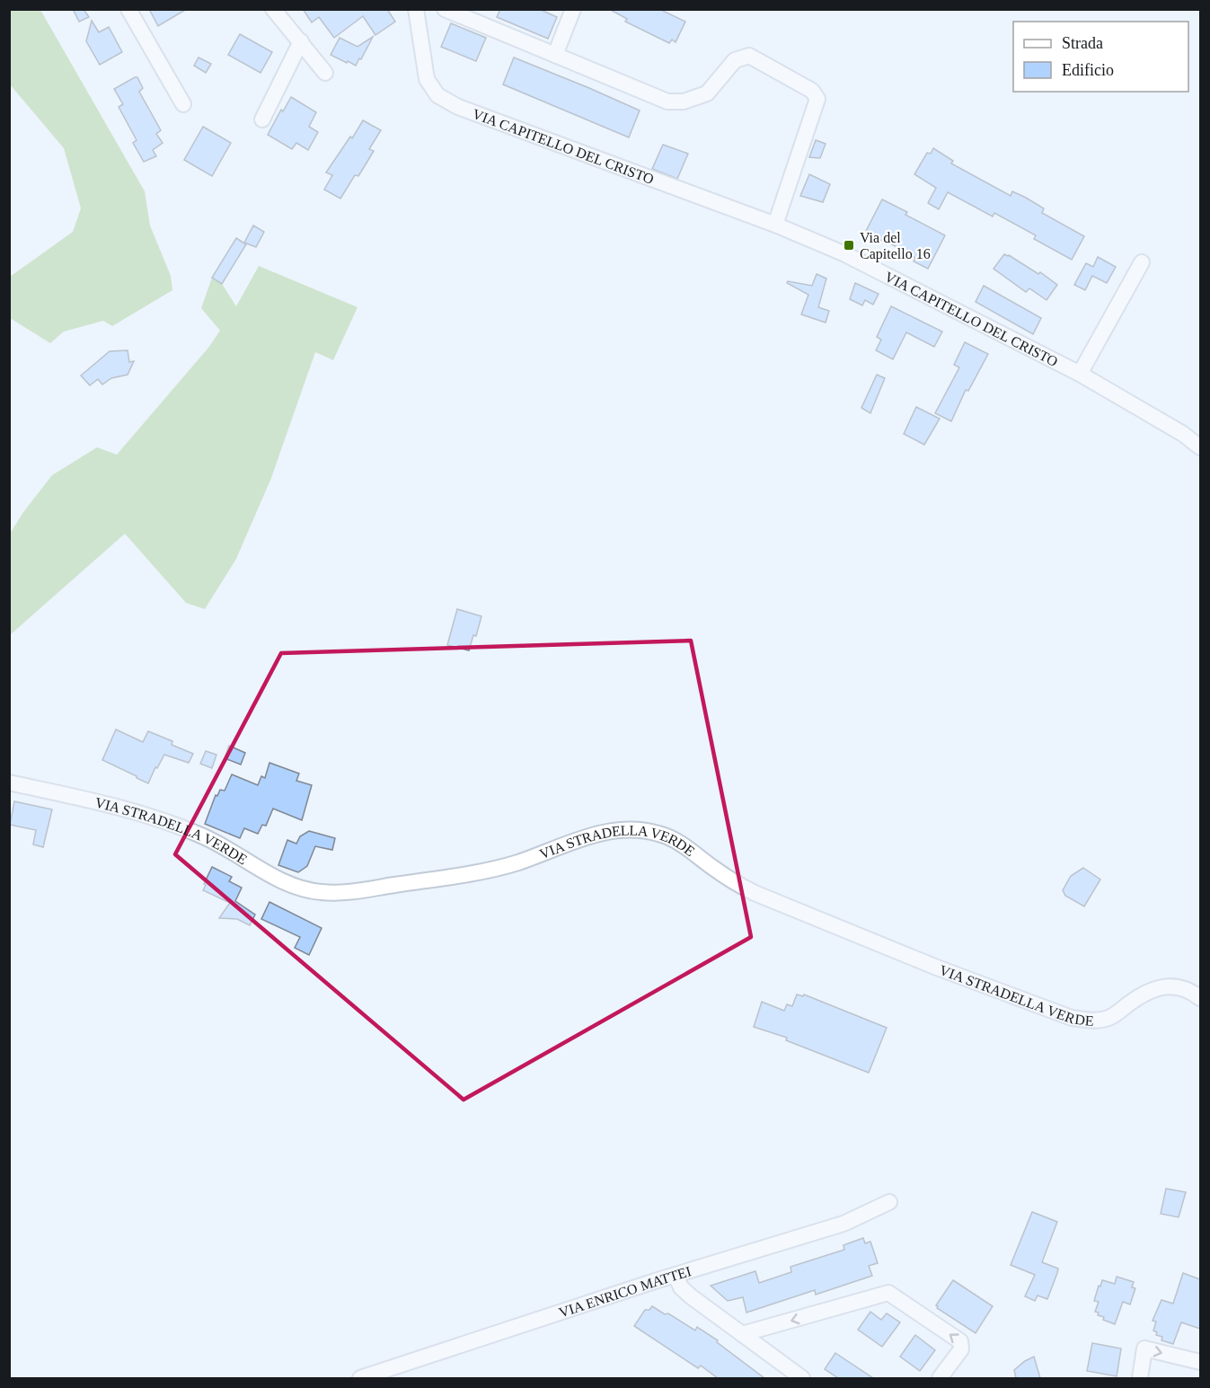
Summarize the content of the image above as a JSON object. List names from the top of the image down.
{
  "streets": {
    "street": ["VIA CAPITELLO DEL CRISTO", "VIA STRADELLA VERDE", "VIA ENRICO MATTEI"]
  },
  "places": {
    "transit": ["Via del Capitello 16"]
  },
  "legend": ["Strada", "Edificio"]
}
